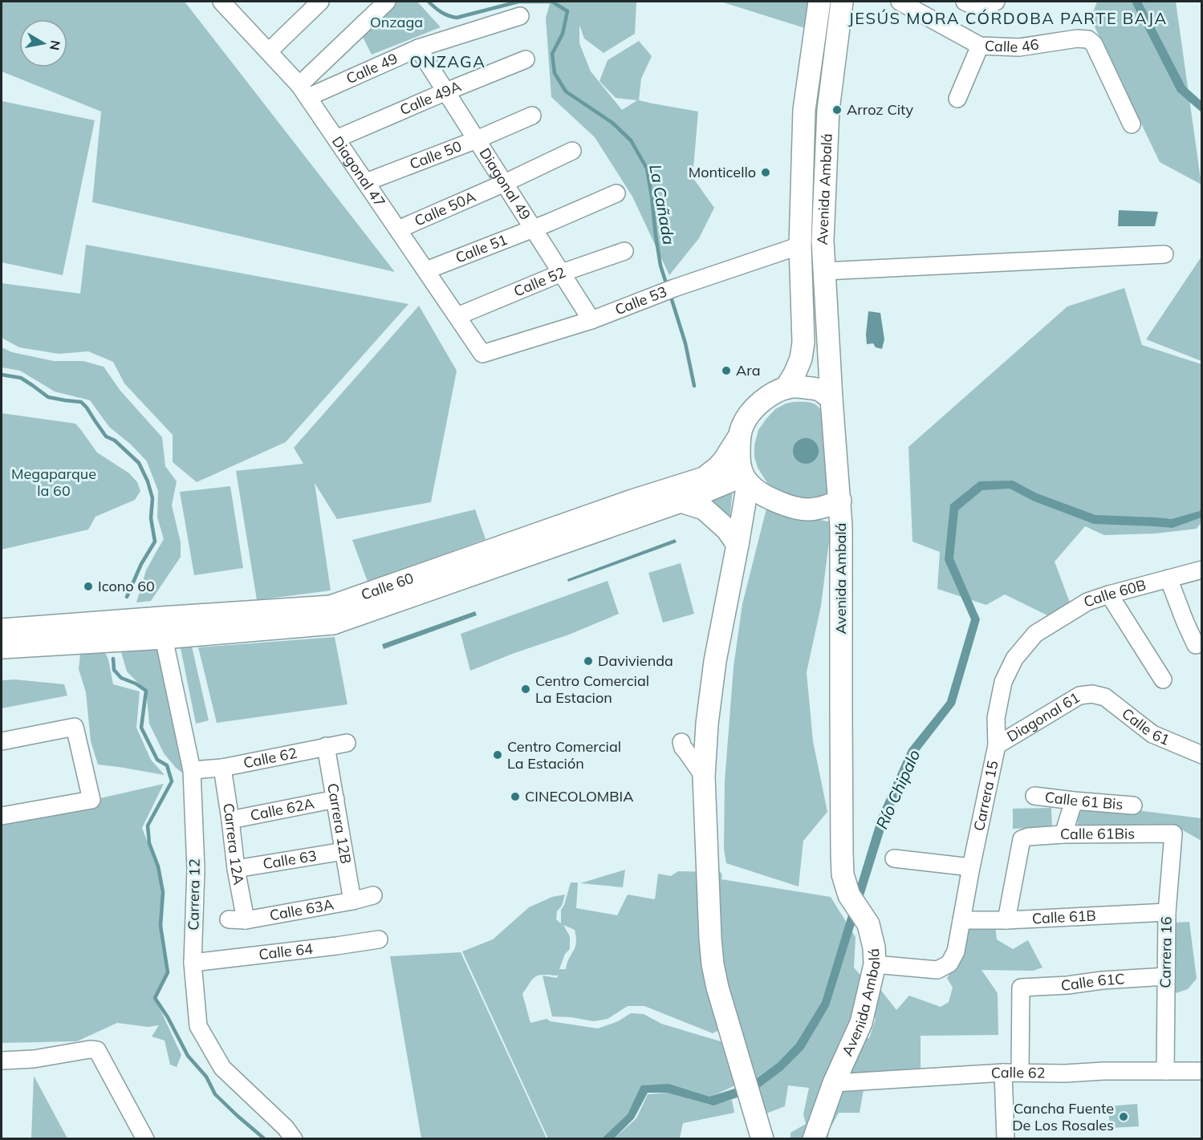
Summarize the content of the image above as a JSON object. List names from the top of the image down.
{
  "streets": {
    "main road": ["Avenida Ambalá", "Calle 60"],
    "street": [
      "Calle 46",
      "Calle 49",
      "Calle 49A",
      "Calle 50",
      "Diagonal 47",
      "Diagonal 49",
      "Calle 50A",
      "Calle 51",
      "Calle 52",
      "Calle 53",
      "Calle 60B",
      "Diagonal 61",
      "Calle 61",
      "Calle 62",
      "Carrera 15",
      "Calle 61 Bis",
      "Calle 62A",
      "Carrera 12B",
      "Calle 61Bis",
      "Carrera 12A",
      "Calle 63",
      "Carrera 12",
      "Calle 63A",
      "Calle 61B",
      "Calle 64",
      "Carrera 16",
      "Calle 61C"
    ]
  },
  "crossings": [
    ["Calle 49", "Diagonal 47"],
    ["Calle 49", "Diagonal 49"],
    ["Calle 49A", "Diagonal 47"],
    ["Calle 49A", "Diagonal 49"],
    ["Calle 50", "Diagonal 47"],
    ["Calle 50", "Diagonal 49"],
    ["Diagonal 47", "Calle 50A"],
    ["Diagonal 47", "Calle 51"],
    ["Diagonal 47", "Calle 52"],
    ["Diagonal 47", "Calle 53"],
    ["Diagonal 49", "Calle 50A"],
    ["Diagonal 49", "Calle 51"],
    ["Diagonal 49", "Calle 52"],
    ["Diagonal 49", "Calle 53"],
    ["Avenida Ambalá", "Calle 53"],
    ["Avenida Ambalá", "Calle 60"],
    ["Avenida Ambalá", "Calle 62"],
    ["Avenida Ambalá", "Carrera 15"],
    ["Calle 60", "Carrera 12"],
    ["Calle 60B", "Carrera 15"],
    ["Diagonal 61", "Calle 61"],
    ["Diagonal 61", "Carrera 15"],
    ["Calle 62", "Carrera 12B"],
    ["Calle 62", "Carrera 12A"],
    ["Calle 62", "Carrera 12"],
    ["Calle 62", "Carrera 16"],
    ["Calle 62", "Calle 61C"],
    ["Carrera 15", "Calle 61B"],
    ["Calle 62A", "Carrera 12B"],
    ["Calle 62A", "Carrera 12A"],
    ["Carrera 12B", "Calle 63"],
    ["Carrera 12B", "Calle 63A"],
    ["Calle 61Bis", "Calle 61B"],
    ["Calle 61Bis", "Carrera 16"],
    ["Carrera 12A", "Calle 63"],
    ["Carrera 12A", "Calle 63A"],
    ["Carrera 12", "Calle 64"],
    ["Calle 61B", "Carrera 16"],
    ["Carrera 16", "Calle 61C"]
  ],
  "districts": ["JESÚS MORA CÓRDOBA PARTE BAJA", "ONZAGA"],
  "water": ["La Cañada", "Río Chipalo"],
  "parks": ["Onzaga", "Megaparque la 60"],
  "places": [
    "Arroz City",
    "Monticello",
    "Ara",
    "Icono 60",
    "Davivienda",
    "Centro Comercial La Estacion",
    "Centro Comercial La Estación",
    "CINECOLOMBIA",
    "Cancha Fuente De Los Rosales"
  ],
  "north": "right"
}
